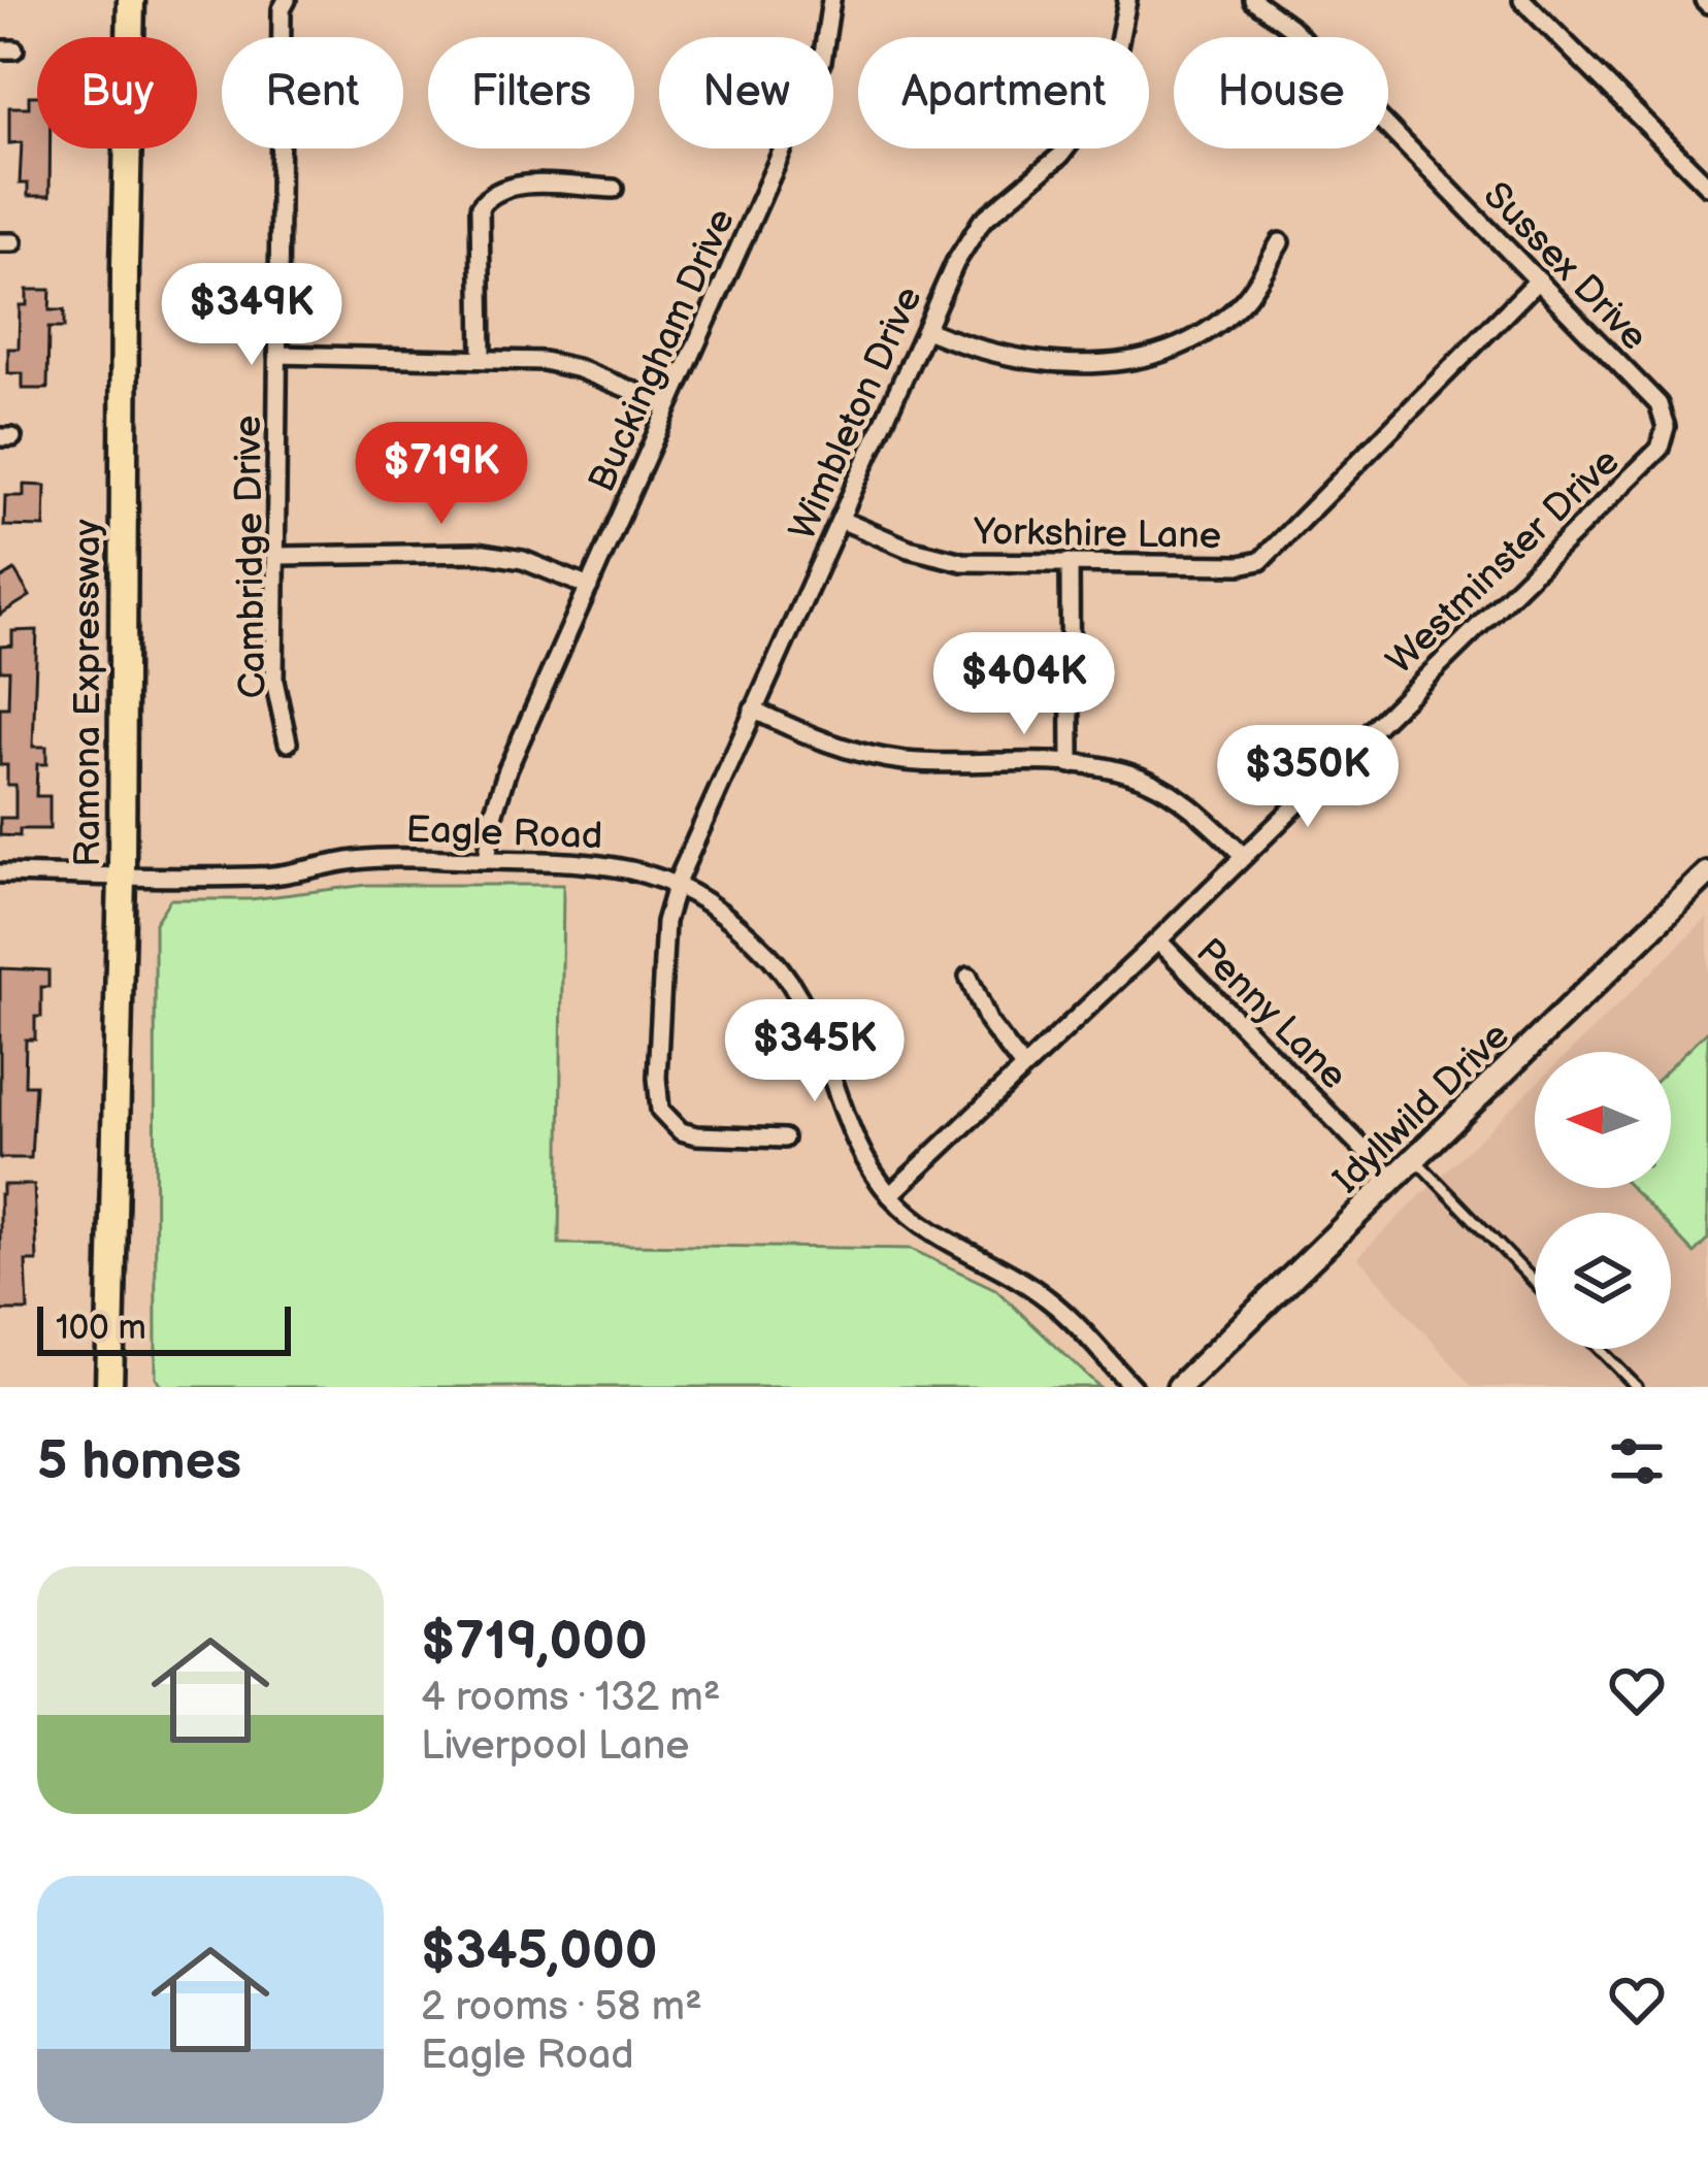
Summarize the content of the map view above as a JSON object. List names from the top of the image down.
{
  "streets": {
    "main road": ["Ramona Expressway"],
    "street": [
      "Sussex Drive",
      "Buckingham Drive",
      "Wimbleton Drive",
      "Yorkshire Lane",
      "Cambridge Drive",
      "Westminster Drive",
      "Eagle Road",
      "Penny Lane",
      "Idyllwild Drive"
    ]
  },
  "crossings": [
    ["Sussex Drive", "Yorkshire Lane"],
    ["Sussex Drive", "Westminster Drive"],
    ["Buckingham Drive", "Eagle Road"],
    ["Wimbleton Drive", "Yorkshire Lane"],
    ["Wimbleton Drive", "Eagle Road"],
    ["Westminster Drive", "Eagle Road"],
    ["Westminster Drive", "Penny Lane"],
    ["Ramona Expressway", "Eagle Road"],
    ["Penny Lane", "Idyllwild Drive"]
  ],
  "scale_bar": "100 m",
  "north": "left",
  "page": {
    "chip": [
      "Buy",
      "Rent",
      "Filters",
      "New",
      "Apartment",
      "House"
    ],
    "price": [
      "$349K",
      "$719K",
      "$404K",
      "$350K",
      "$345K"
    ],
    "scale": "100 m",
    "heading": "5 homes",
    "list": [
      {
        "name": "$719,000",
        "note": "4 rooms · 132 m² · Liverpool Lane"
      },
      {
        "name": "$345,000",
        "note": "2 rooms · 58 m² · Eagle Road"
      }
    ]
  }
}
